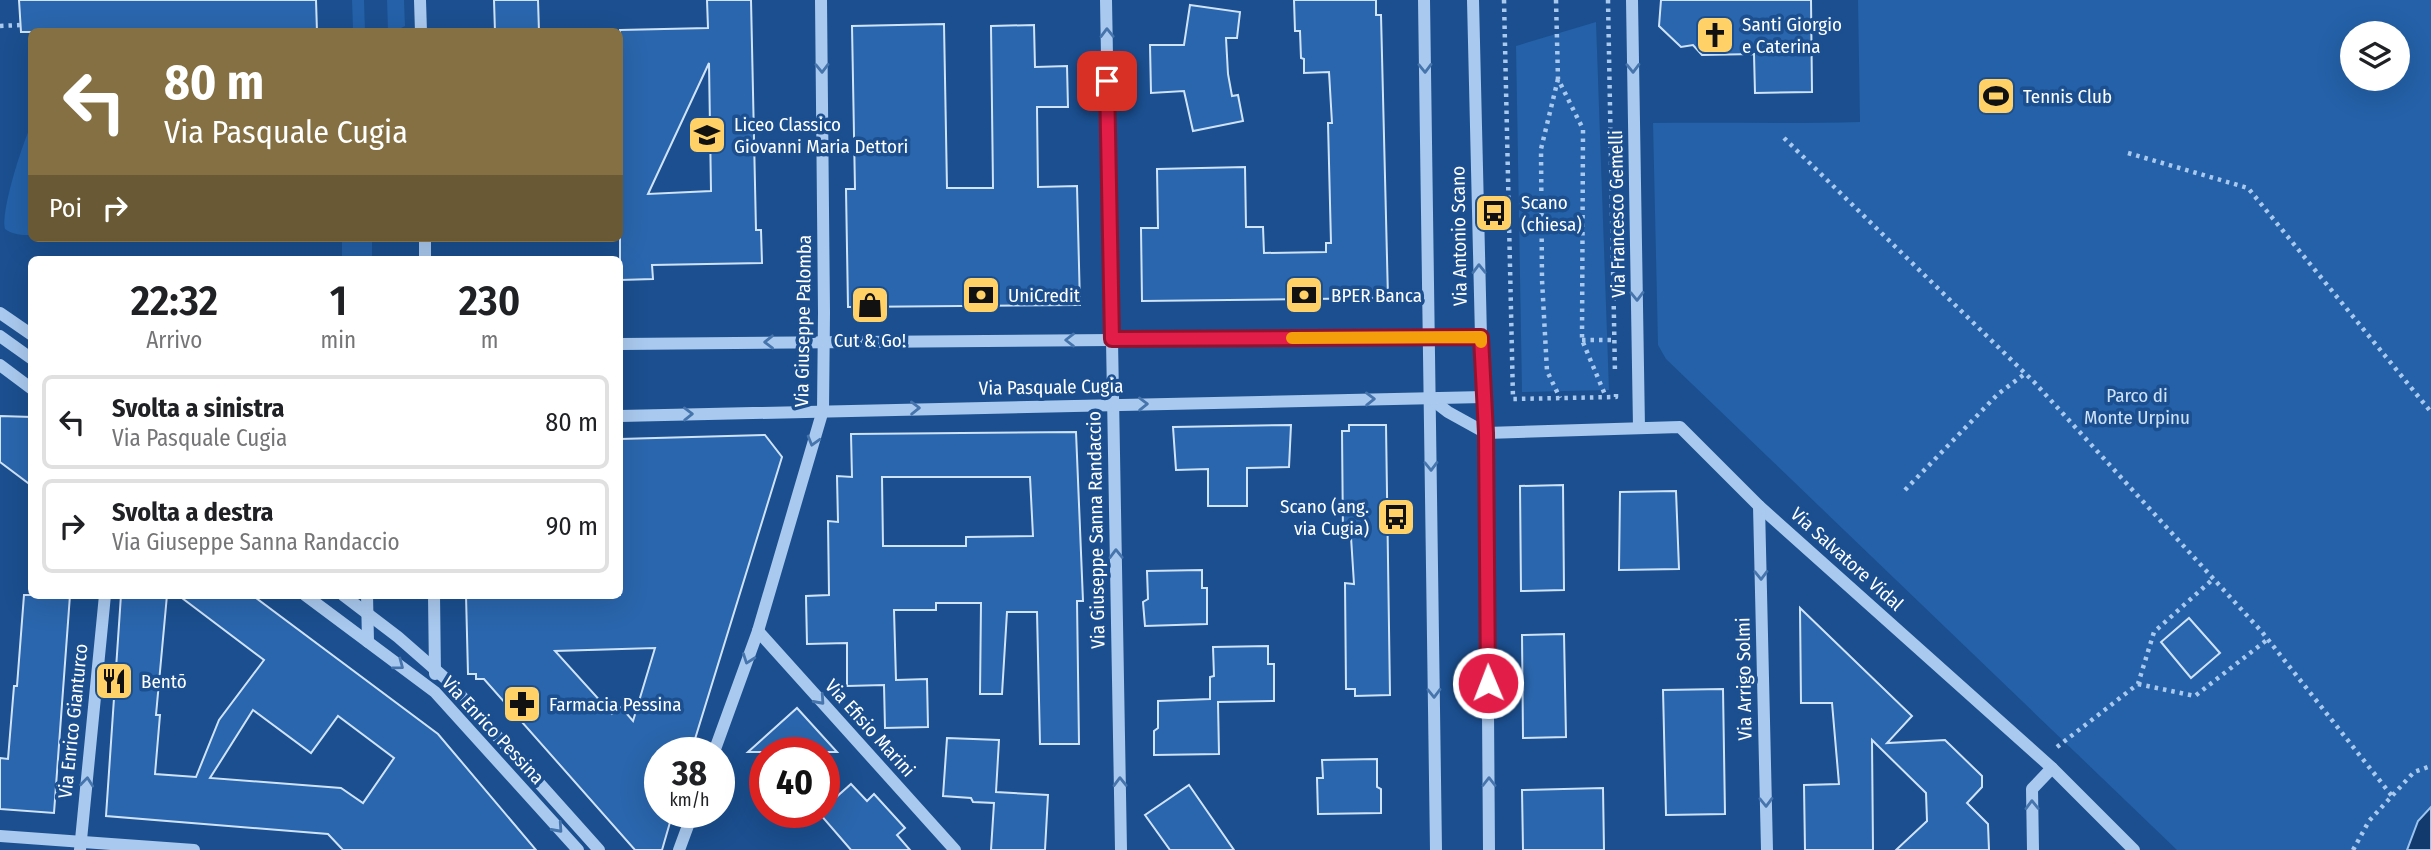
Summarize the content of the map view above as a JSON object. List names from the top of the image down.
{
  "streets": {
    "street": [
      "Via Francesco Gemelli",
      "Via Antonio Scano",
      "Via Giuseppe Palomba",
      "Via Pasquale Cugia",
      "Via Giuseppe Sanna Randaccio",
      "Via Salvatore Vidal",
      "Via Arrigo Solmi",
      "Via Enrico Gianturco",
      "Via Efisio Marini",
      "Via Enrico Pessina"
    ]
  },
  "crossings": [
    ["Via Francesco Gemelli", "Via Salvatore Vidal"],
    ["Via Antonio Scano", "Via Pasquale Cugia"],
    ["Via Antonio Scano", "Via Salvatore Vidal"],
    ["Via Giuseppe Palomba", "Via Pasquale Cugia"],
    ["Via Giuseppe Palomba", "Via Efisio Marini"],
    ["Via Pasquale Cugia", "Via Giuseppe Sanna Randaccio"],
    ["Via Salvatore Vidal", "Via Arrigo Solmi"]
  ],
  "one_way": [
    "Via Francesco Gemelli",
    "Via Giuseppe Palomba",
    "Via Giuseppe Sanna Randaccio",
    "Via Arrigo Solmi",
    "Via Enrico Gianturco",
    "Via Efisio Marini"
  ],
  "parks": ["Parco di Monte Urpinu"],
  "places": {
    "church": ["Santi Giorgio e Caterina"],
    "sports": ["Tennis Club"],
    "school or university": ["Liceo Classico Giovanni Maria Dettori"],
    "bus stop": ["Scano (chiesa)", "Scano (ang. via Cugia)"],
    "bank": ["UniCredit", "BPER Banca"],
    "shop": ["Cut & Go!"],
    "restaurant": ["Bentō"],
    "pharmacy": ["Farmacia Pessina"]
  },
  "page": {
    "turn": ["80 m", "Via Pasquale Cugia"],
    "then": "Poi",
    "eta": [
      "22:32",
      "Arrivo",
      "1",
      "min",
      "230",
      "m"
    ],
    "list": [
      {
        "name": "Svolta a sinistra",
        "note": "Via Pasquale Cugia",
        "value": "80 m"
      },
      {
        "name": "Svolta a destra",
        "note": "Via Giuseppe Sanna Randaccio",
        "value": "90 m"
      }
    ],
    "speed": "38 km/h",
    "limit": "40"
  }
}
